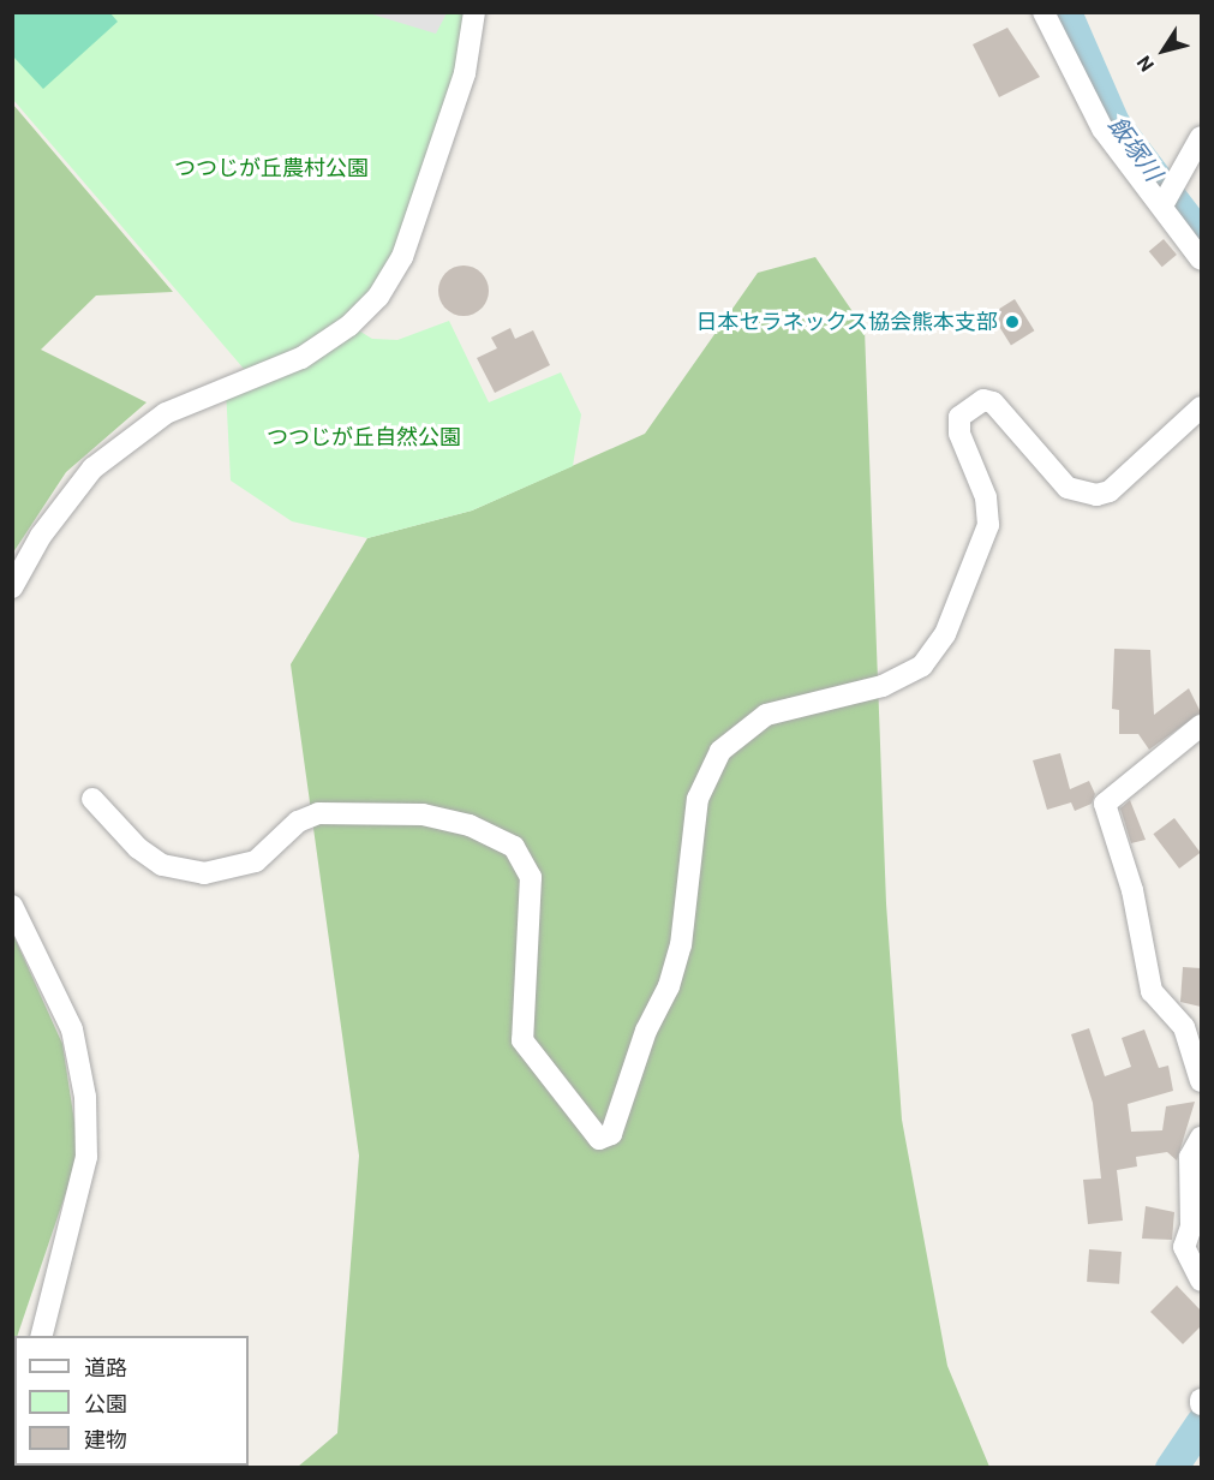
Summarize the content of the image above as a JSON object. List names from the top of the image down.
{
  "water": ["飯塚川"],
  "parks": ["つつじが丘農村公園", "つつじが丘自然公園"],
  "places": ["日本セラネックス協会熊本支部"],
  "legend": ["道路", "公園", "建物"],
  "north": "bottom left"
}
